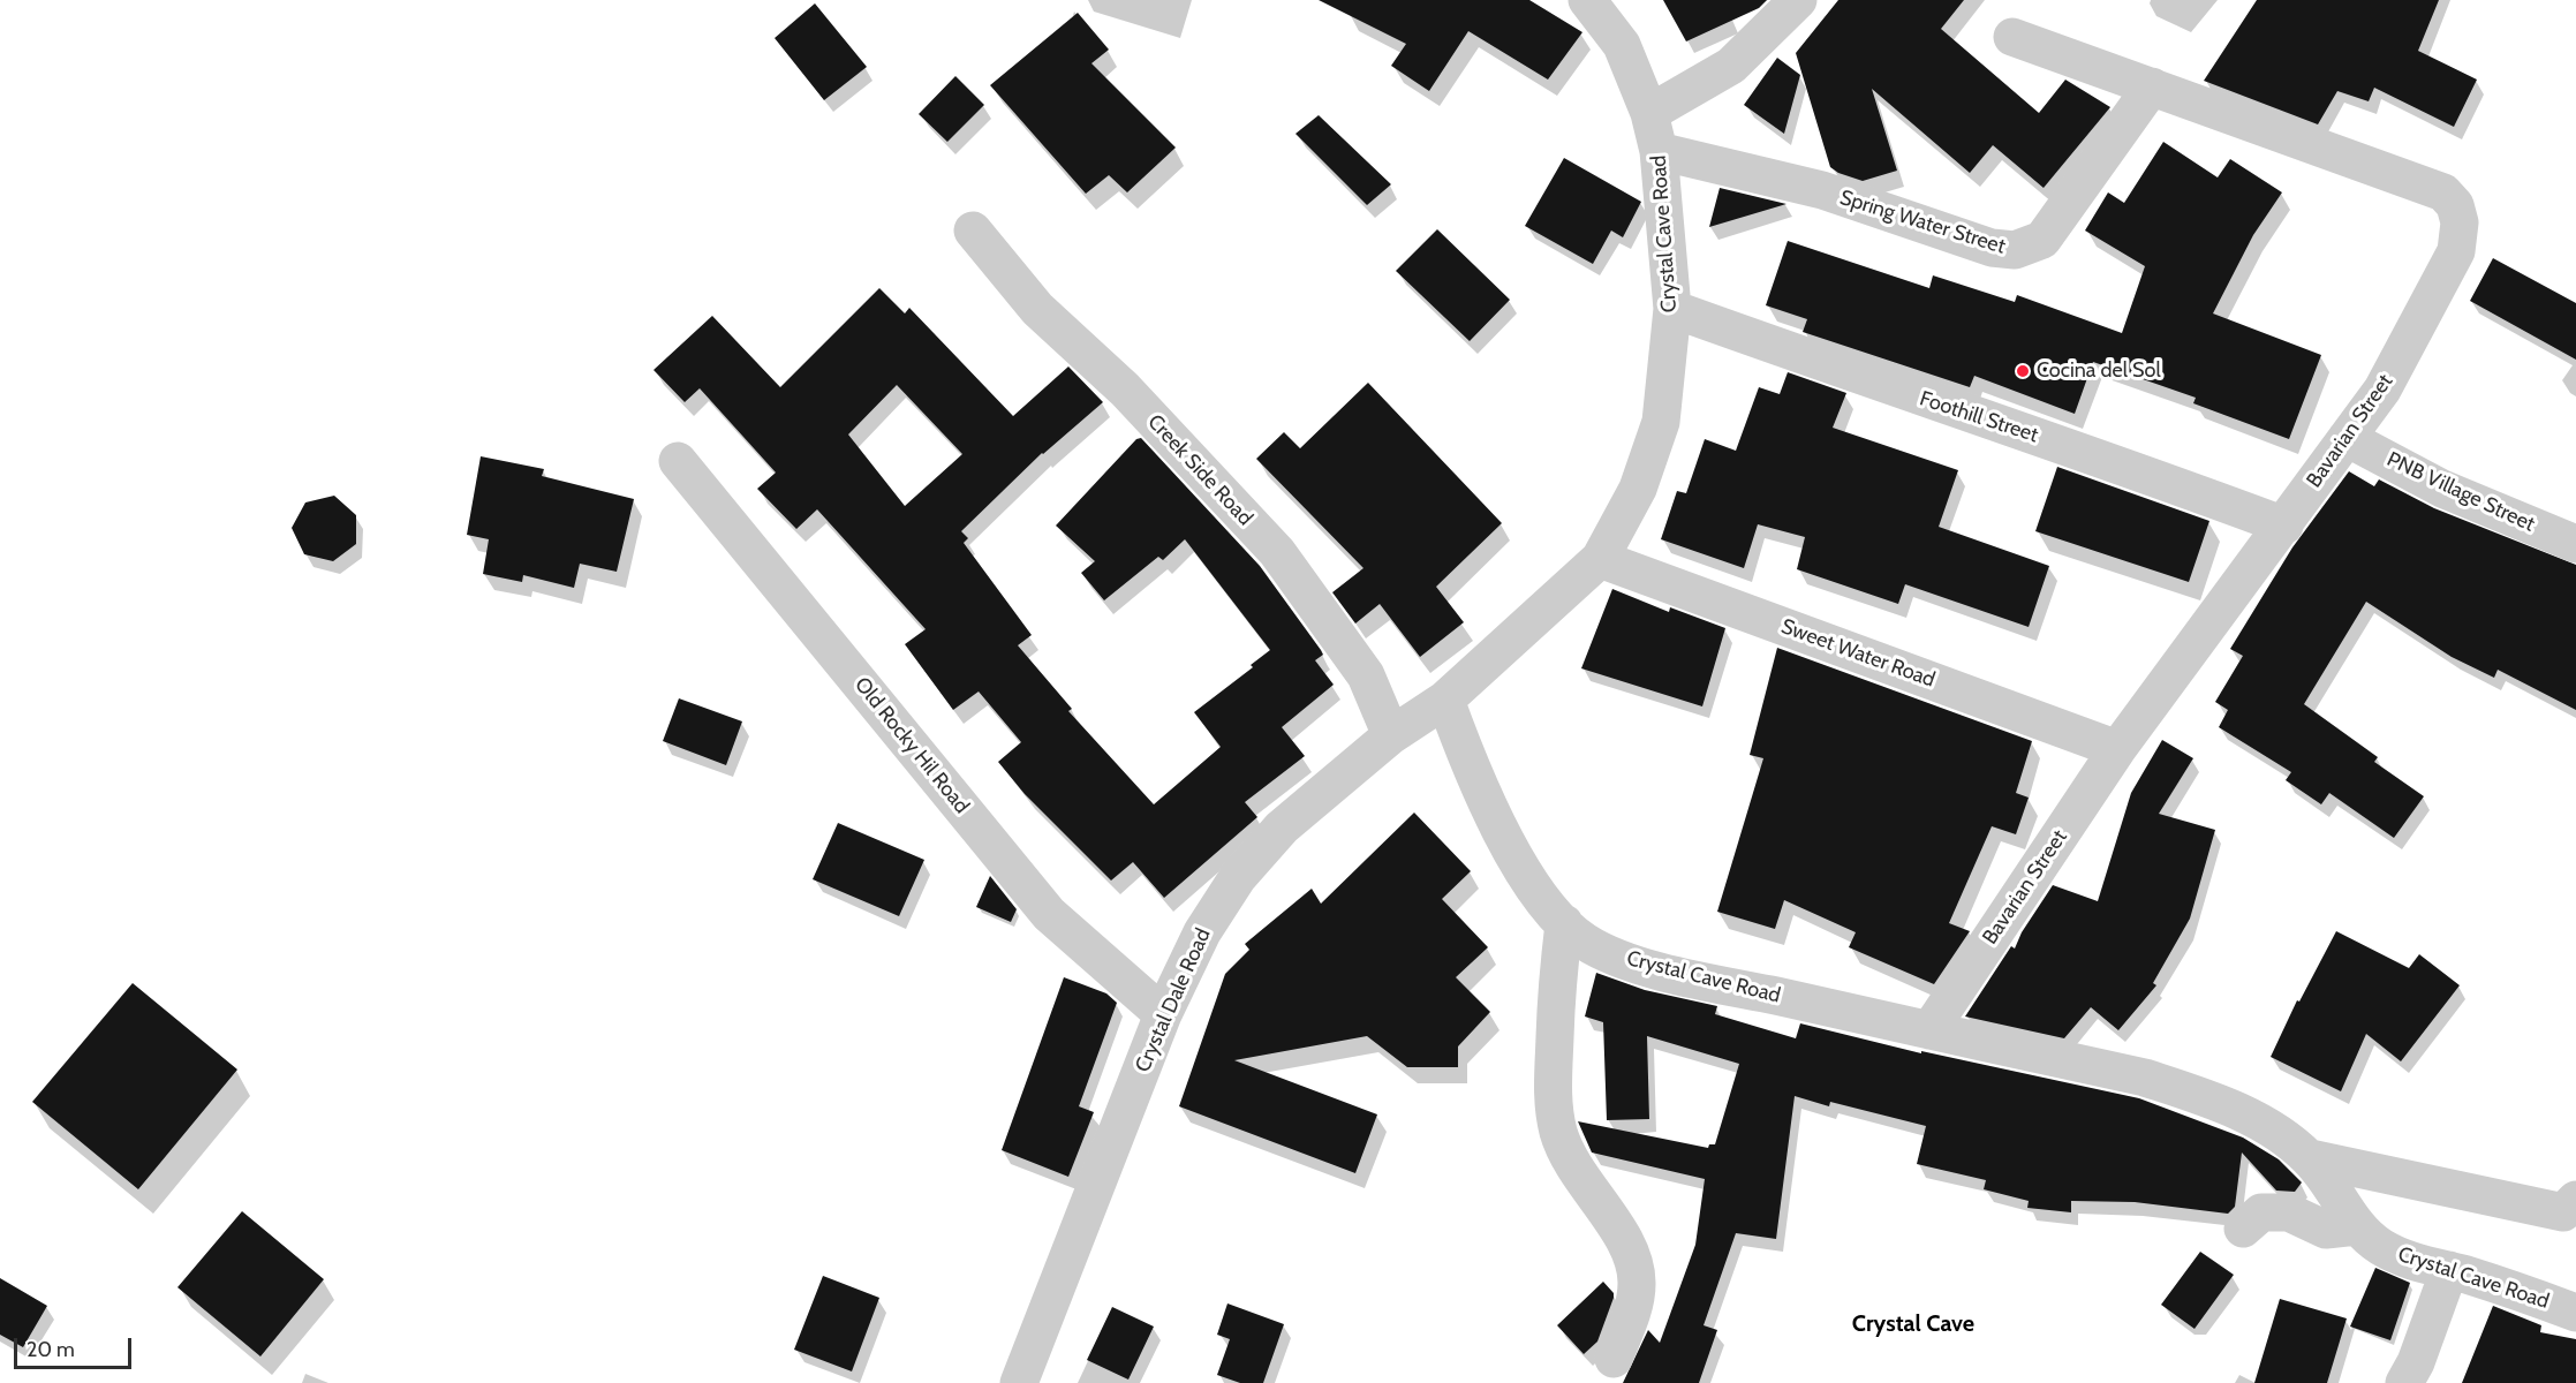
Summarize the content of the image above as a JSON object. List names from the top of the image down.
{
  "streets": {
    "street": [
      "Spring Water Street",
      "Crystal Cave Road",
      "Foothill Street",
      "Bavarian Street",
      "Creek Side Road",
      "PNB Village Street",
      "Sweet Water Road",
      "Old Rocky Hil Road",
      "Crystal Dale Road"
    ]
  },
  "crossings": [
    ["Spring Water Street", "Crystal Cave Road"],
    ["Spring Water Street", "Bavarian Street"],
    ["Crystal Cave Road", "Foothill Street"],
    ["Crystal Cave Road", "Bavarian Street"],
    ["Crystal Cave Road", "Sweet Water Road"],
    ["Crystal Cave Road", "Crystal Dale Road"],
    ["Foothill Street", "Bavarian Street"],
    ["Bavarian Street", "PNB Village Street"],
    ["Bavarian Street", "Sweet Water Road"],
    ["Creek Side Road", "Crystal Dale Road"],
    ["Old Rocky Hil Road", "Crystal Dale Road"]
  ],
  "districts": ["Crystal Cave"],
  "places": ["Cocina del Sol"],
  "scale_bar": "20 m"
}
